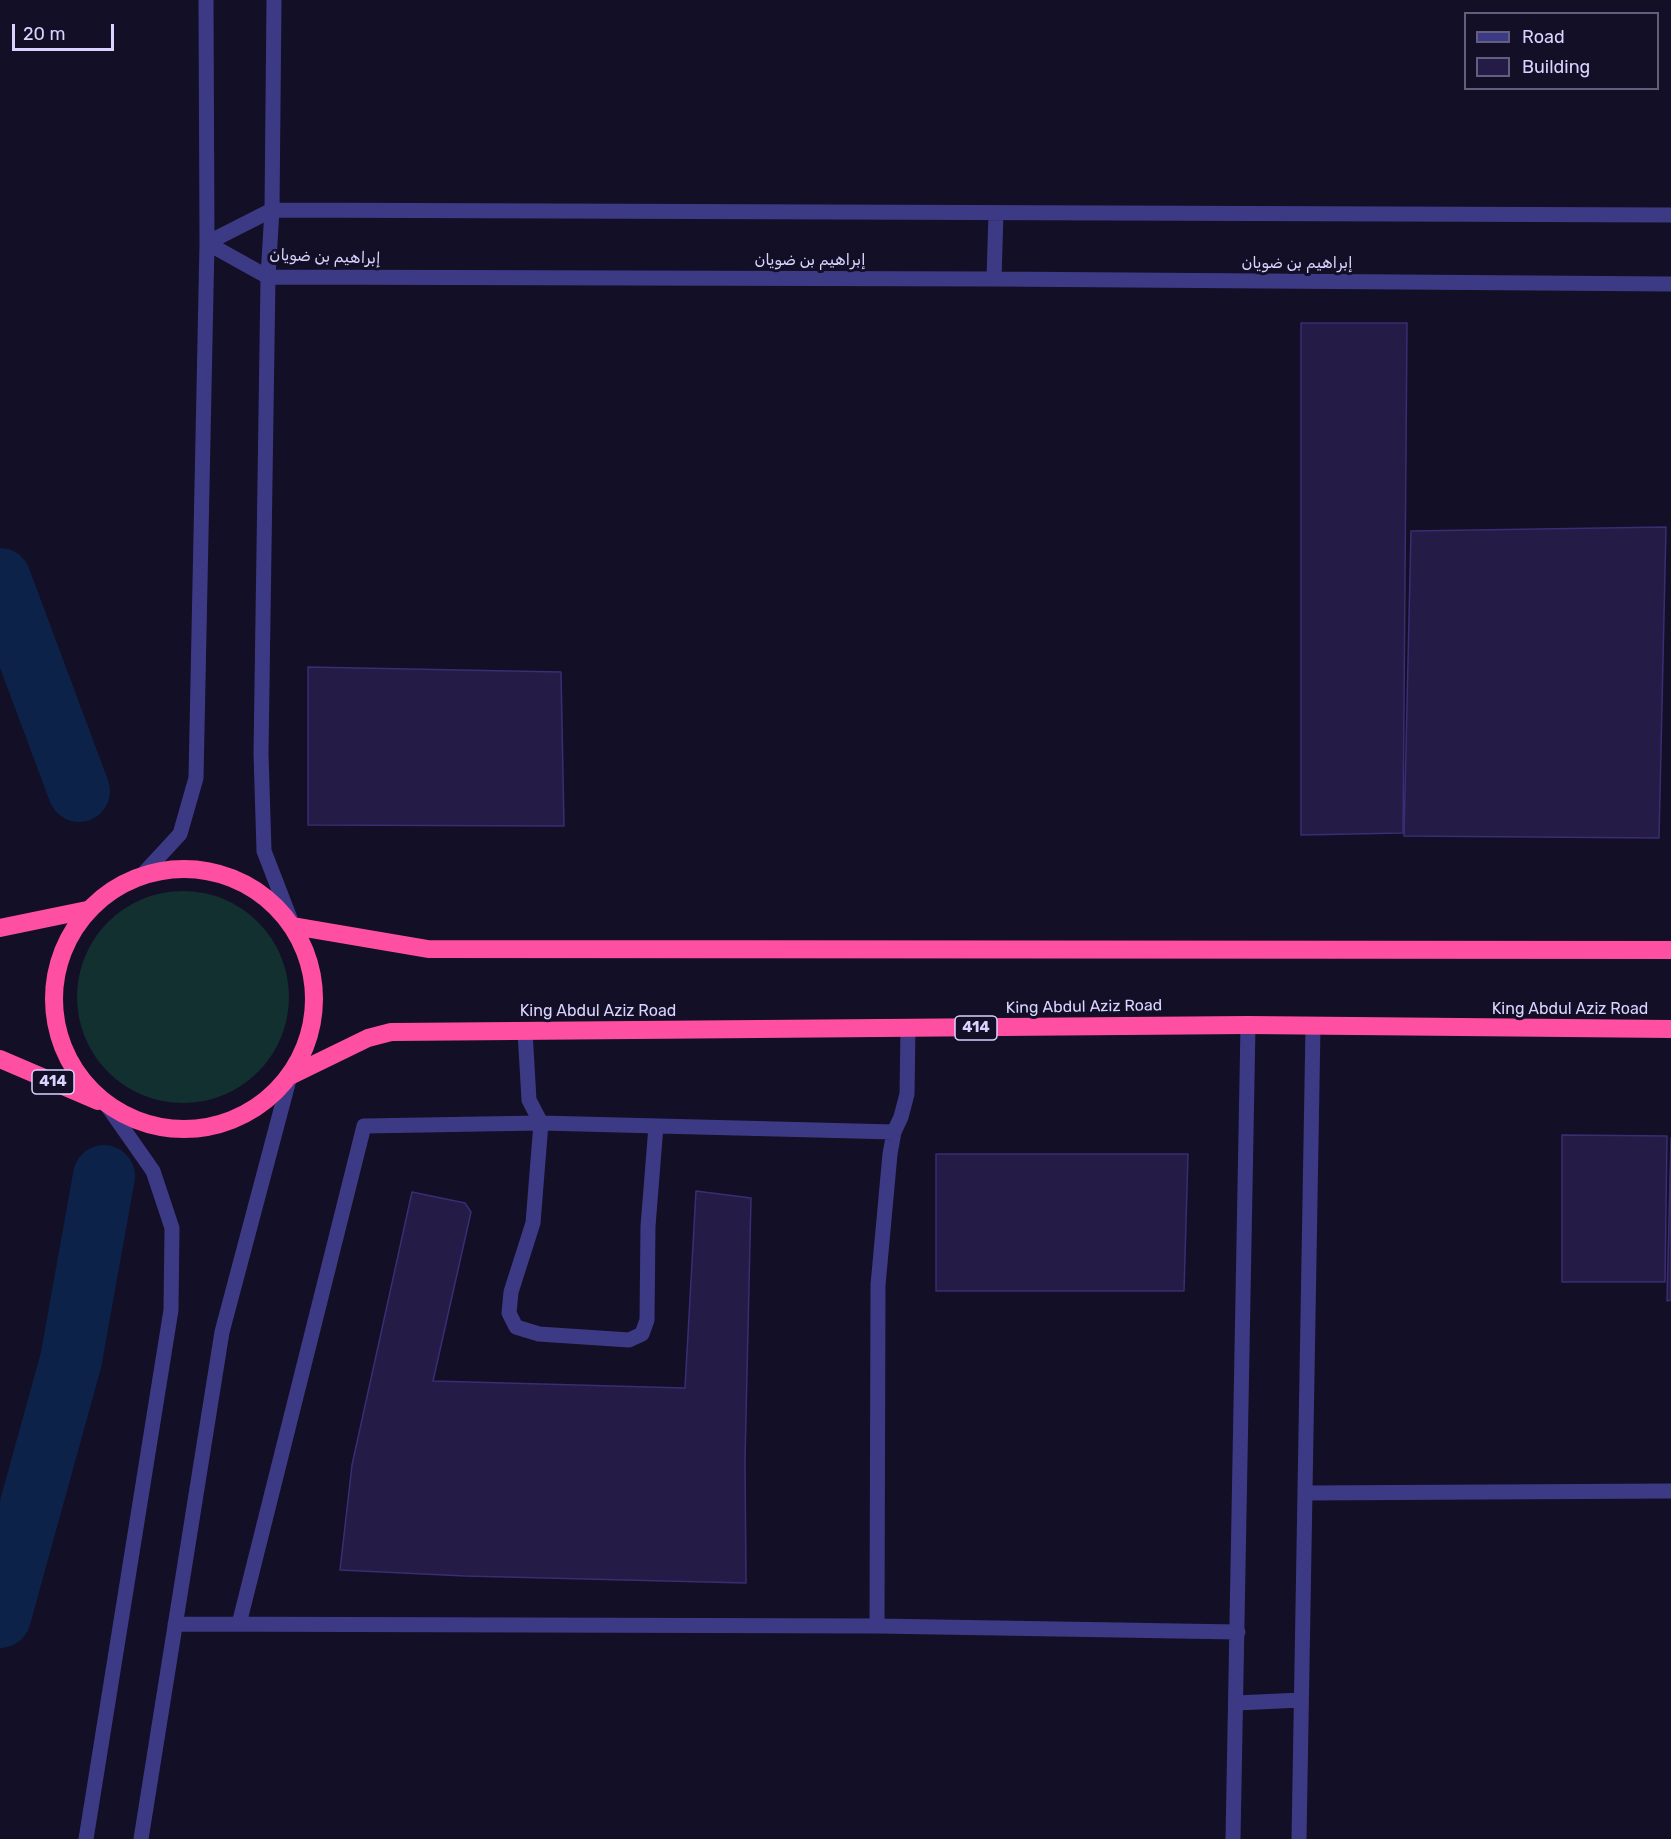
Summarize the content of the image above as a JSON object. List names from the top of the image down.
{
  "streets": {
    "highway": ["King Abdul Aziz Road", "414"],
    "street": ["إبراهيم بن ضويان"]
  },
  "legend": ["Road", "Building"],
  "scale_bar": "20 m"
}
